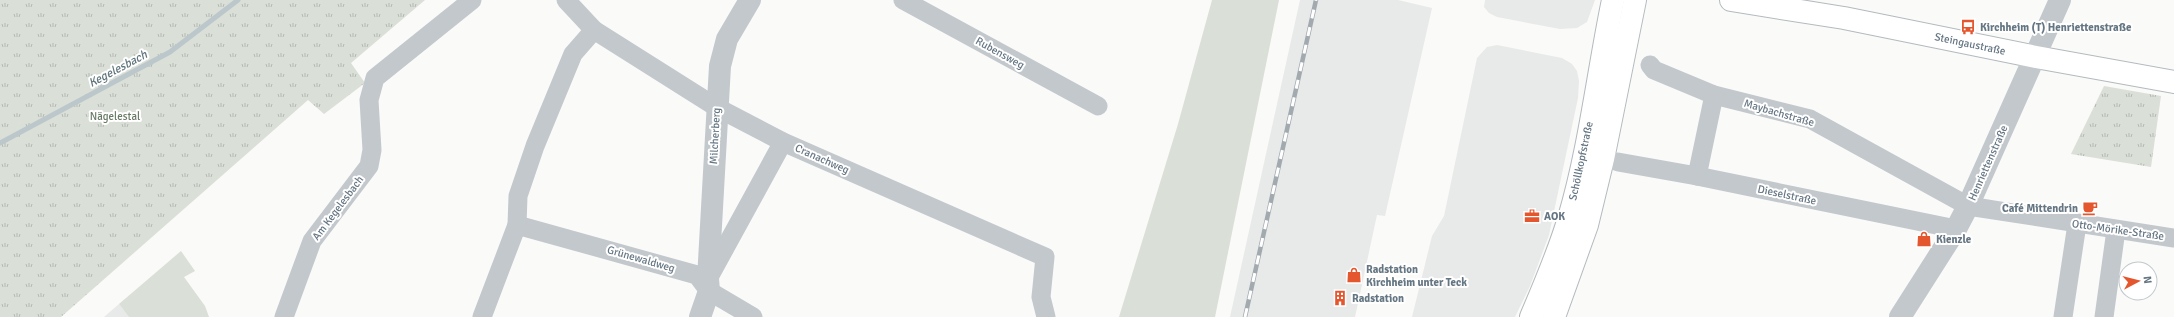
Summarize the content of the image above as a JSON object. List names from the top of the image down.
{
  "streets": {
    "main road": ["Steingaustraße", "Schöllkopfstraße"],
    "street": [
      "Rubensweg",
      "Maybachstraße",
      "Milcherberg",
      "Cranachweg",
      "Henriettenstraße",
      "Dieselstraße",
      "Am Kegelesbach",
      "Otto-Mörike-Straße",
      "Grünewaldweg"
    ]
  },
  "crossings": [
    ["Steingaustraße", "Henriettenstraße"],
    ["Maybachstraße", "Henriettenstraße"],
    ["Maybachstraße", "Otto-Mörike-Straße"],
    ["Milcherberg", "Cranachweg"],
    ["Milcherberg", "Grünewaldweg"],
    ["Henriettenstraße", "Dieselstraße"],
    ["Henriettenstraße", "Otto-Mörike-Straße"]
  ],
  "water": ["Kegelesbach"],
  "parks": ["Nägelestal"],
  "places": {
    "bus stop": ["Kirchheim (T) Henriettenstraße"],
    "cafe": ["Café Mittendrin"],
    "office": ["AOK"],
    "shop": ["Kienzle", "Radstation Kirchheim unter Teck"],
    "building": ["Radstation"]
  },
  "north": "right"
}
